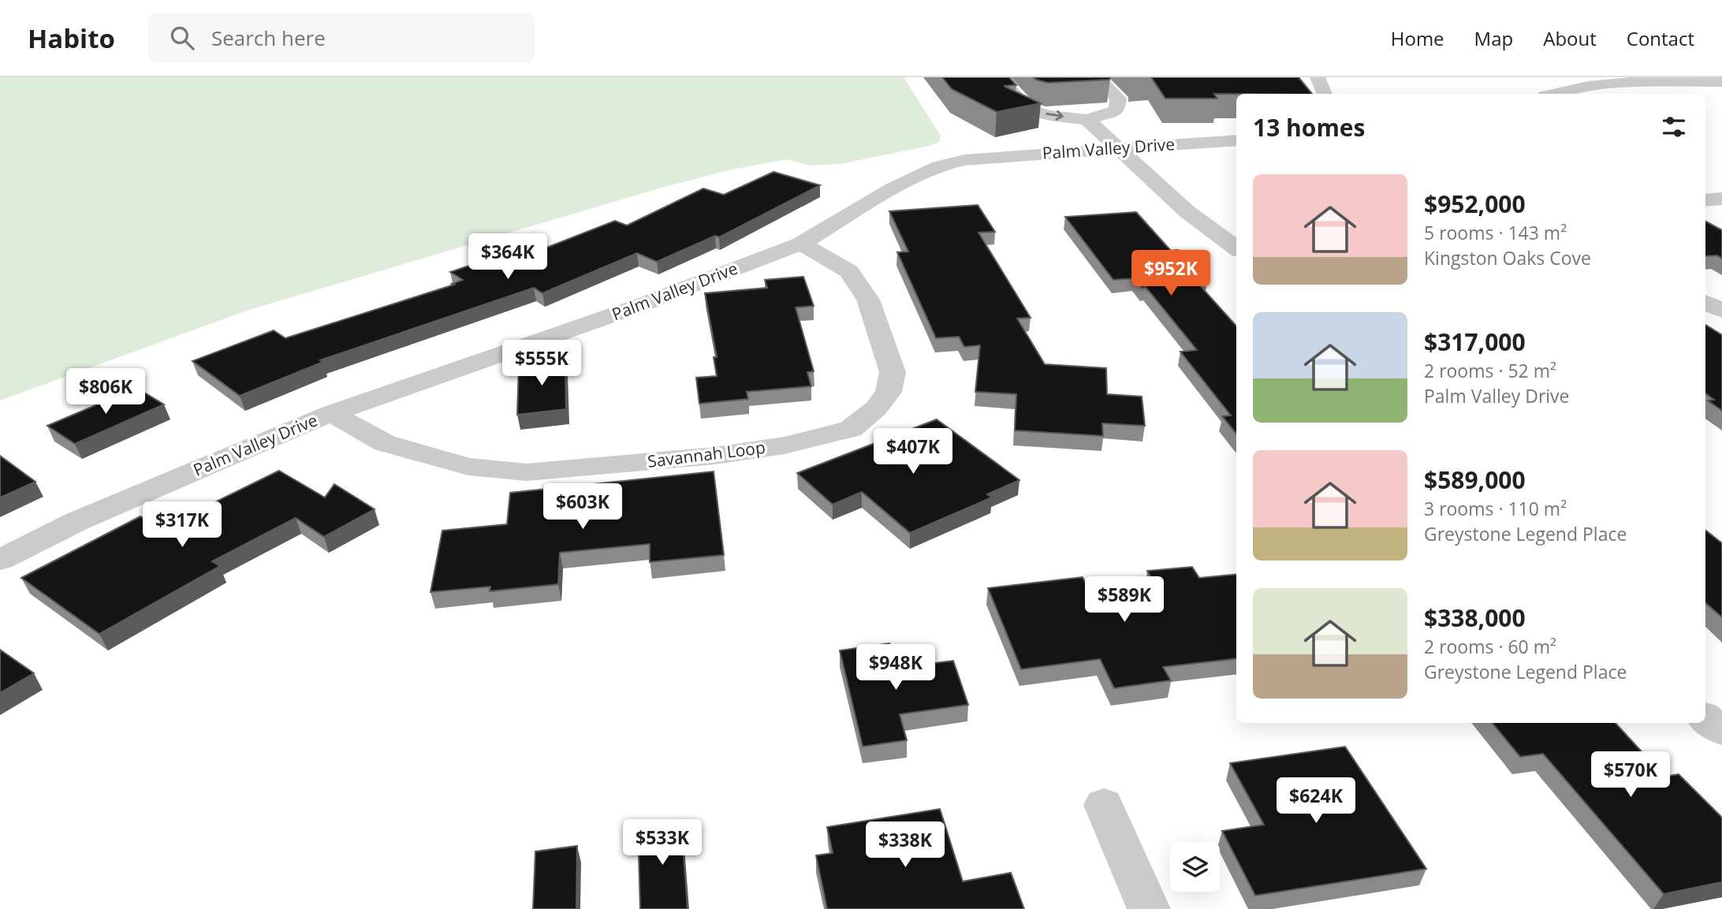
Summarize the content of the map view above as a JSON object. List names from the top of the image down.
{
  "streets": {
    "street": ["Palm Valley Drive", "Savannah Loop"]
  },
  "crossings": [
    ["Palm Valley Drive", "Savannah Loop"]
  ],
  "page": {
    "header": "Habito",
    "search": "Search here",
    "nav": [
      "Home",
      "Map",
      "About",
      "Contact"
    ],
    "heading": "13 homes",
    "list": [
      {
        "name": "$952,000",
        "note": "5 rooms · 143 m² · Kingston Oaks Cove"
      },
      {
        "name": "$317,000",
        "note": "2 rooms · 52 m² · Palm Valley Drive"
      },
      {
        "name": "$589,000",
        "note": "3 rooms · 110 m² · Greystone Legend Place"
      },
      {
        "name": "$338,000",
        "note": "2 rooms · 60 m² · Greystone Legend Place"
      }
    ],
    "price": [
      "$364K",
      "$952K",
      "$555K",
      "$806K",
      "$407K",
      "$603K",
      "$317K",
      "$589K",
      "$948K",
      "$570K",
      "$624K",
      "$533K",
      "$338K"
    ]
  }
}
